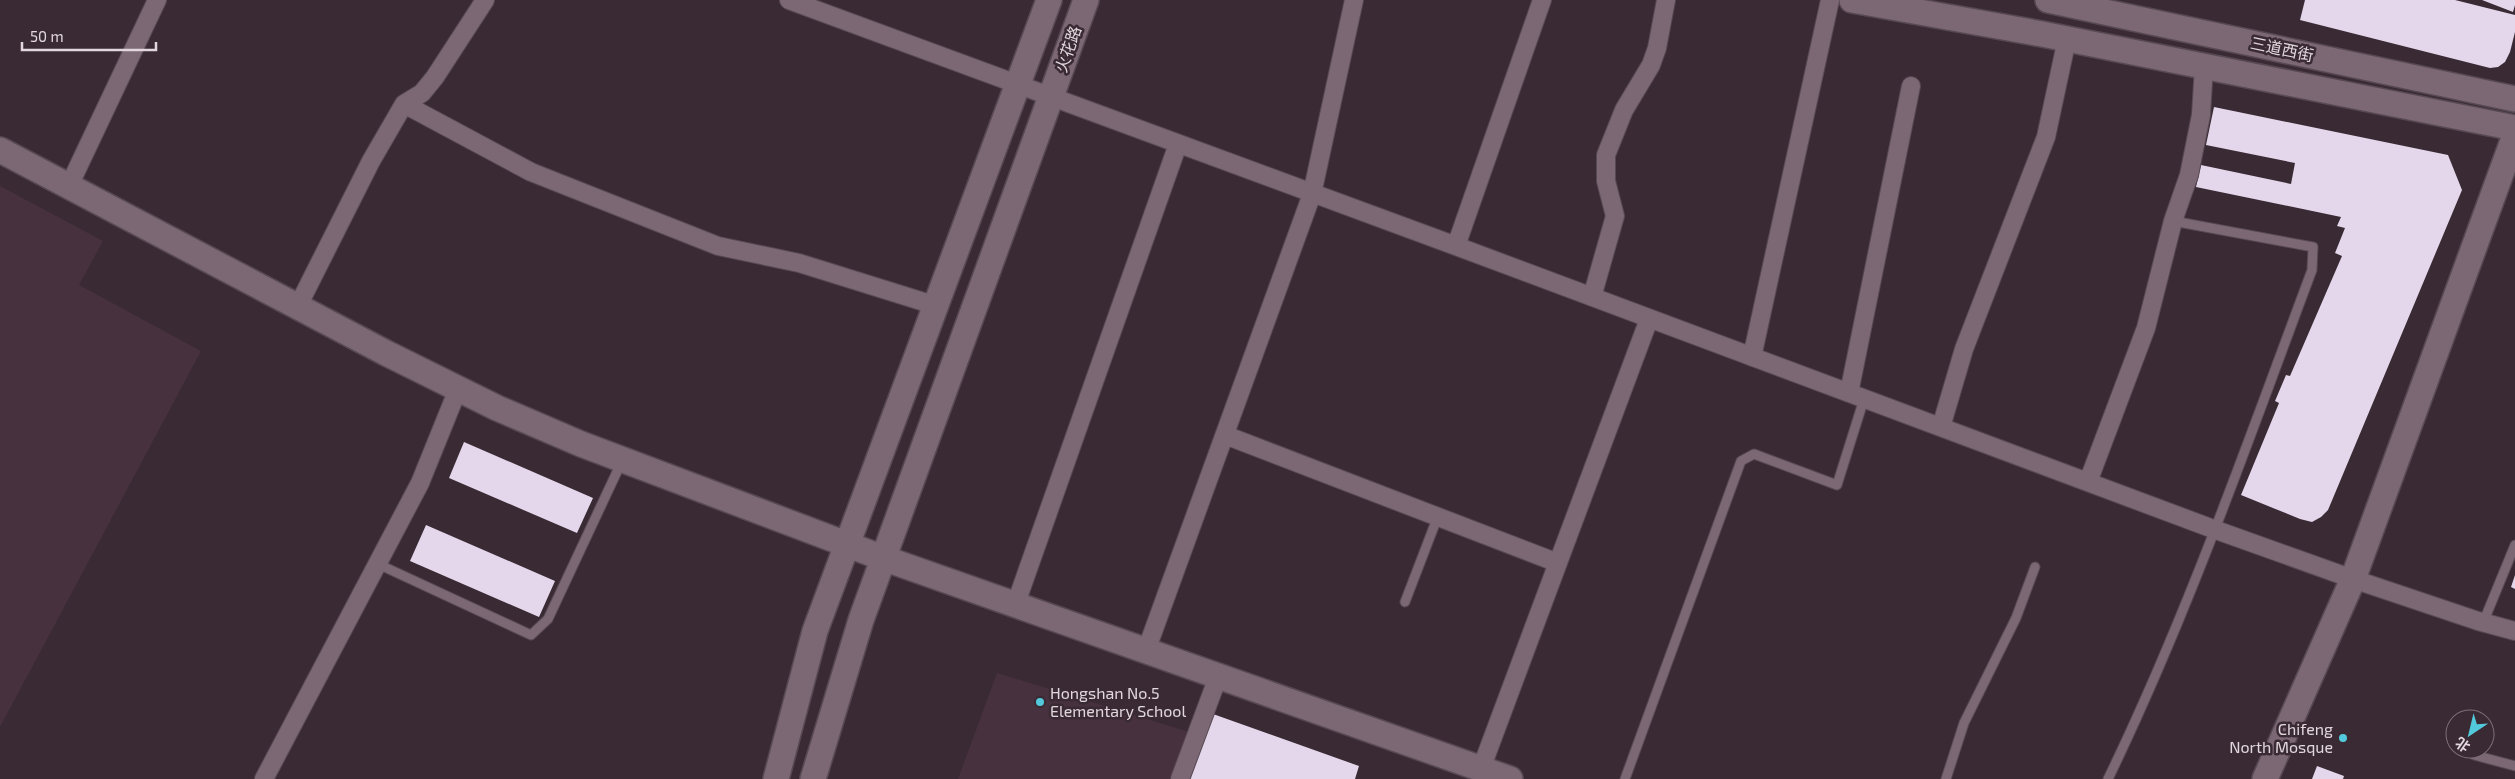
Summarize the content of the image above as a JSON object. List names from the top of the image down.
{
  "streets": {
    "street": ["火花路", "三道西街"]
  },
  "places": ["Hongshan No.5 Elementary School", "Chifeng North Mosque"],
  "scale_bar": "50 m",
  "north": "bottom left"
}
